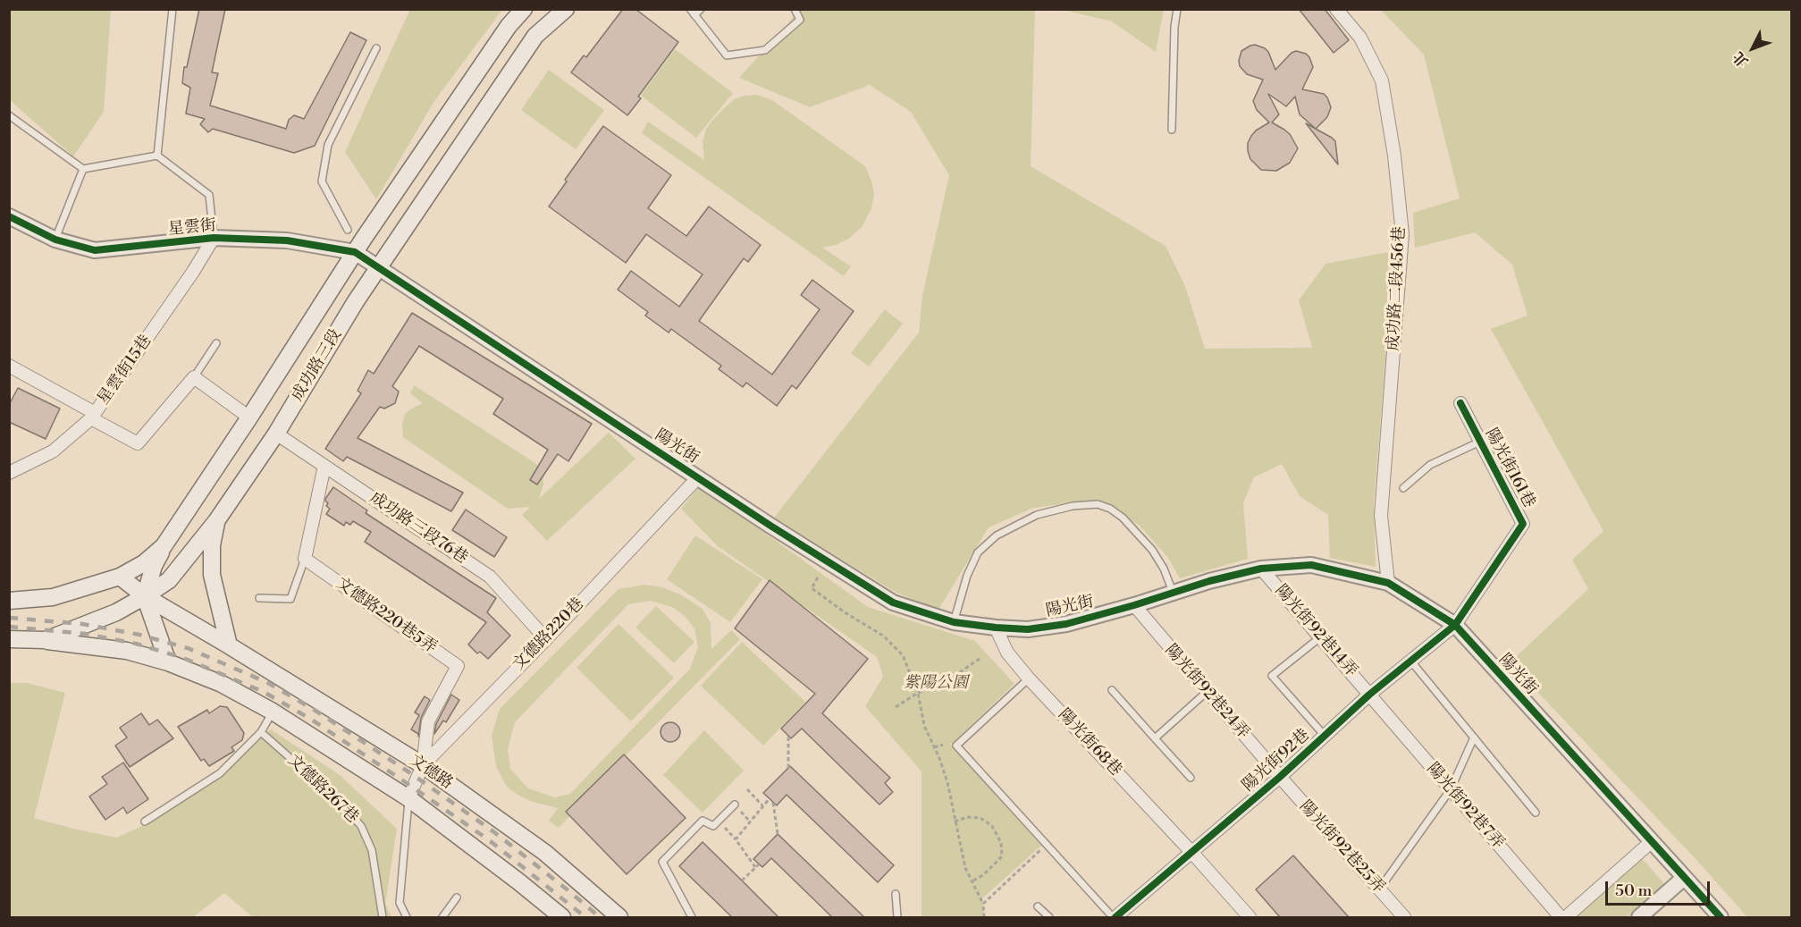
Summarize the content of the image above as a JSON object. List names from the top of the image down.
{
  "streets": {
    "main road": ["成功路三段", "文德路"],
    "street": [
      "星雲街",
      "成功路二段456巷",
      "星雲街15巷",
      "陽光街",
      "陽光街161巷",
      "成功路三段76巷",
      "文德路220巷5弄",
      "陽光街92巷14弄",
      "文德路220巷",
      "陽光街92巷24弄",
      "陽光街68巷",
      "陽光街92巷",
      "陽光街92巷7弄",
      "陽光街92巷25弄"
    ],
    "lane": ["文德路267巷"]
  },
  "crossings": [
    ["星雲街", "成功路三段"],
    ["星雲街", "星雲街15巷"],
    ["星雲街", "陽光街"],
    ["成功路二段456巷", "陽光街"],
    ["成功路三段", "陽光街"],
    ["成功路三段", "成功路三段76巷"],
    ["成功路三段", "文德路"],
    ["陽光街", "陽光街161巷"],
    ["陽光街", "陽光街92巷14弄"],
    ["陽光街", "文德路220巷"],
    ["陽光街", "陽光街92巷24弄"],
    ["陽光街", "陽光街68巷"],
    ["陽光街", "陽光街92巷"],
    ["陽光街161巷", "陽光街92巷"],
    ["成功路三段76巷", "文德路220巷"],
    ["文德路220巷5弄", "文德路220巷"],
    ["文德路220巷5弄", "文德路"],
    ["陽光街92巷14弄", "陽光街92巷"],
    ["陽光街92巷14弄", "陽光街92巷7弄"],
    ["文德路220巷", "文德路"],
    ["陽光街92巷24弄", "陽光街92巷"],
    ["陽光街92巷24弄", "陽光街92巷25弄"],
    ["陽光街68巷", "陽光街92巷"],
    ["陽光街92巷", "陽光街92巷7弄"],
    ["陽光街92巷", "陽光街92巷25弄"]
  ],
  "parks": ["紫陽公園"],
  "scale_bar": "50 m",
  "north": "bottom left"
}
